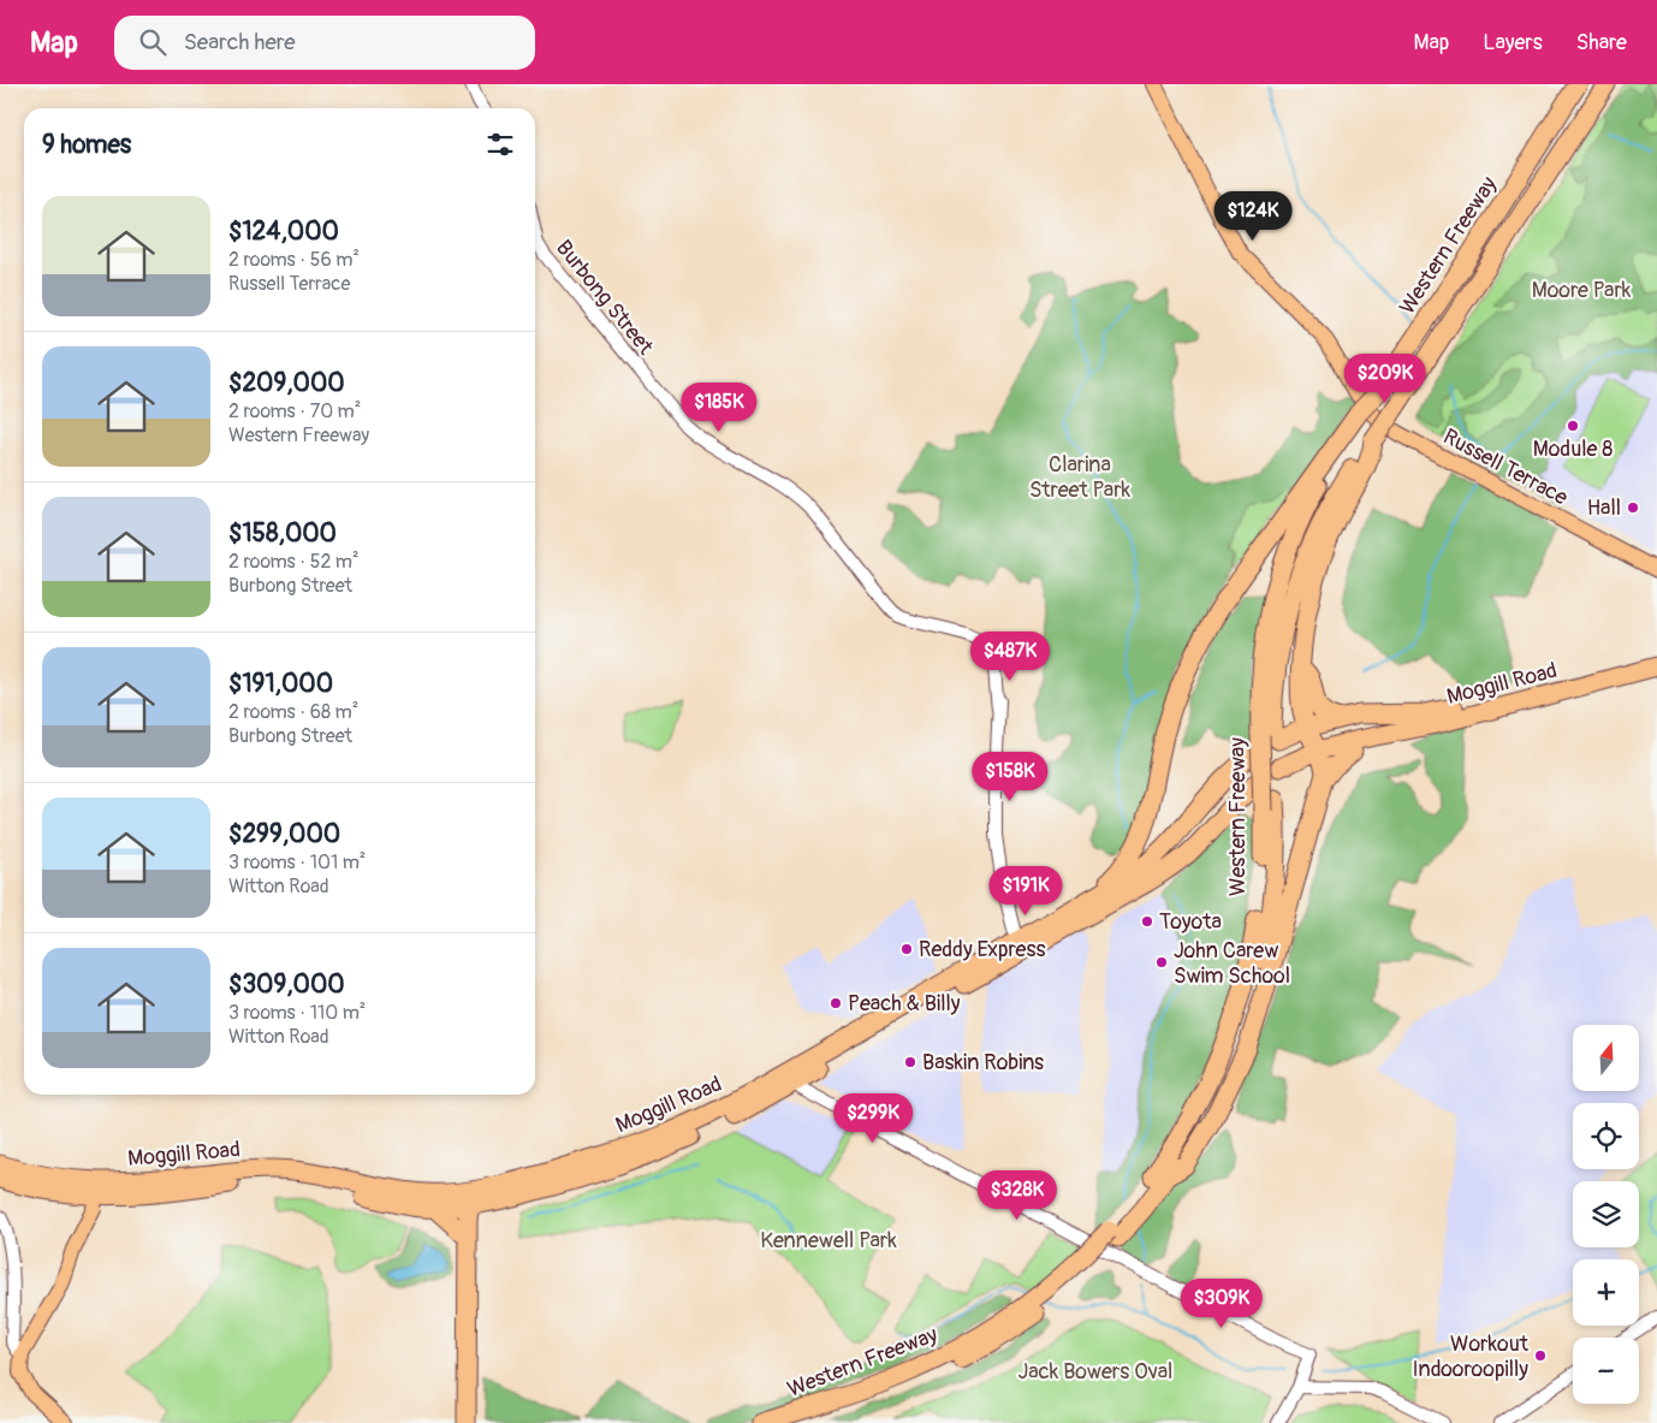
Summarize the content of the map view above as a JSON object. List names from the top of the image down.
{
  "streets": {
    "highway": ["Western Freeway", "Moggill Road"],
    "main road": ["Russell Terrace"],
    "street": ["Burbong Street"]
  },
  "crossings": [
    ["Western Freeway", "Moggill Road"],
    ["Burbong Street", "Moggill Road"]
  ],
  "parks": [
    "Moore Park",
    "Clarina Street Park",
    "Kennewell Park",
    "Jack Bowers Oval"
  ],
  "places": [
    "Module 8",
    "Hall",
    "Toyota",
    "Reddy Express",
    "John Carew Swim School",
    "Peach & Billy",
    "Baskin Robins",
    "Workout Indooroopilly"
  ],
  "north": "top",
  "page": {
    "header": "Map",
    "search": "Search here",
    "nav": ["Map", "Layers", "Share"],
    "heading": "9 homes",
    "list": [
      {
        "name": "$124,000",
        "note": "2 rooms · 56 m² · Russell Terrace"
      },
      {
        "name": "$209,000",
        "note": "2 rooms · 70 m² · Western Freeway"
      },
      {
        "name": "$158,000",
        "note": "2 rooms · 52 m² · Burbong Street"
      },
      {
        "name": "$191,000",
        "note": "2 rooms · 68 m² · Burbong Street"
      },
      {
        "name": "$299,000",
        "note": "3 rooms · 101 m² · Witton Road"
      },
      {
        "name": "$309,000",
        "note": "3 rooms · 110 m² · Witton Road"
      }
    ],
    "price": [
      "$124K",
      "$209K",
      "$185K",
      "$487K",
      "$158K",
      "$191K",
      "$299K",
      "$328K",
      "$309K"
    ],
    "map_buttons": ["+", "−"]
  }
}
